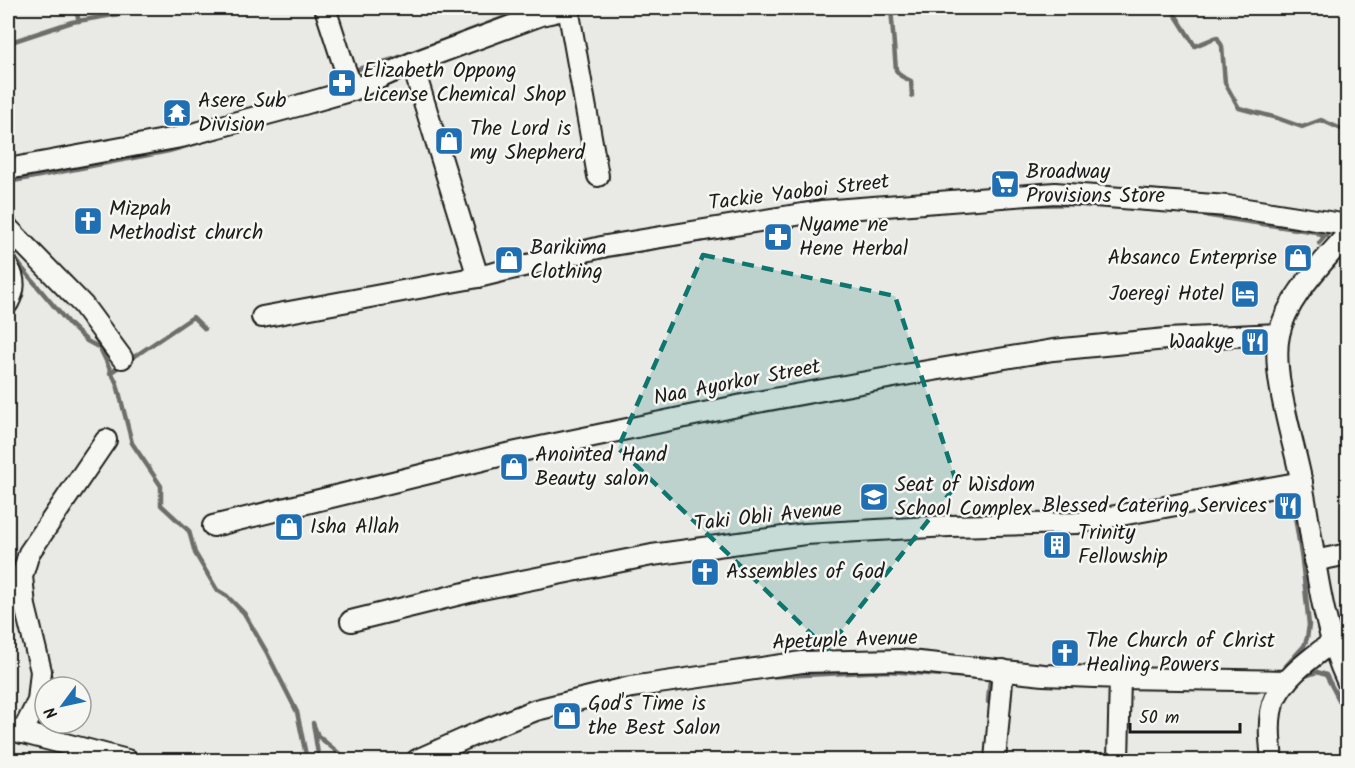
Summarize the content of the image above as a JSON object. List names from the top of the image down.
{
  "streets": {
    "street": [
      "Tackie Yaoboi Street",
      "Naa Ayorkor Street",
      "Taki Obli Avenue",
      "Apetuple Avenue"
    ]
  },
  "places": {
    "pharmacy": ["Elizabeth Oppong License Chemical Shop", "Nyame ne Hene Herbal"],
    "temple": ["Asere Sub Division"],
    "shop": [
      "The Lord is my Shepherd",
      "Absanco Enterprise",
      "Barikima Clothing",
      "Anointed Hand Beauty salon",
      "Isha Allah",
      "God's Time is the Best Salon"
    ],
    "supermarket": ["Broadway Provisions Store"],
    "church": ["Mizpah Methodist church", "Assembles of God", "The Church of Christ Healing Powers"],
    "hotel": ["Joeregi Hotel"],
    "restaurant": ["Waakye", "Blessed Catering Services"],
    "school or university": ["Seat of Wisdom School Complex"],
    "building": ["Trinity Fellowship"]
  },
  "scale_bar": "50 m",
  "north": "bottom left"
}
